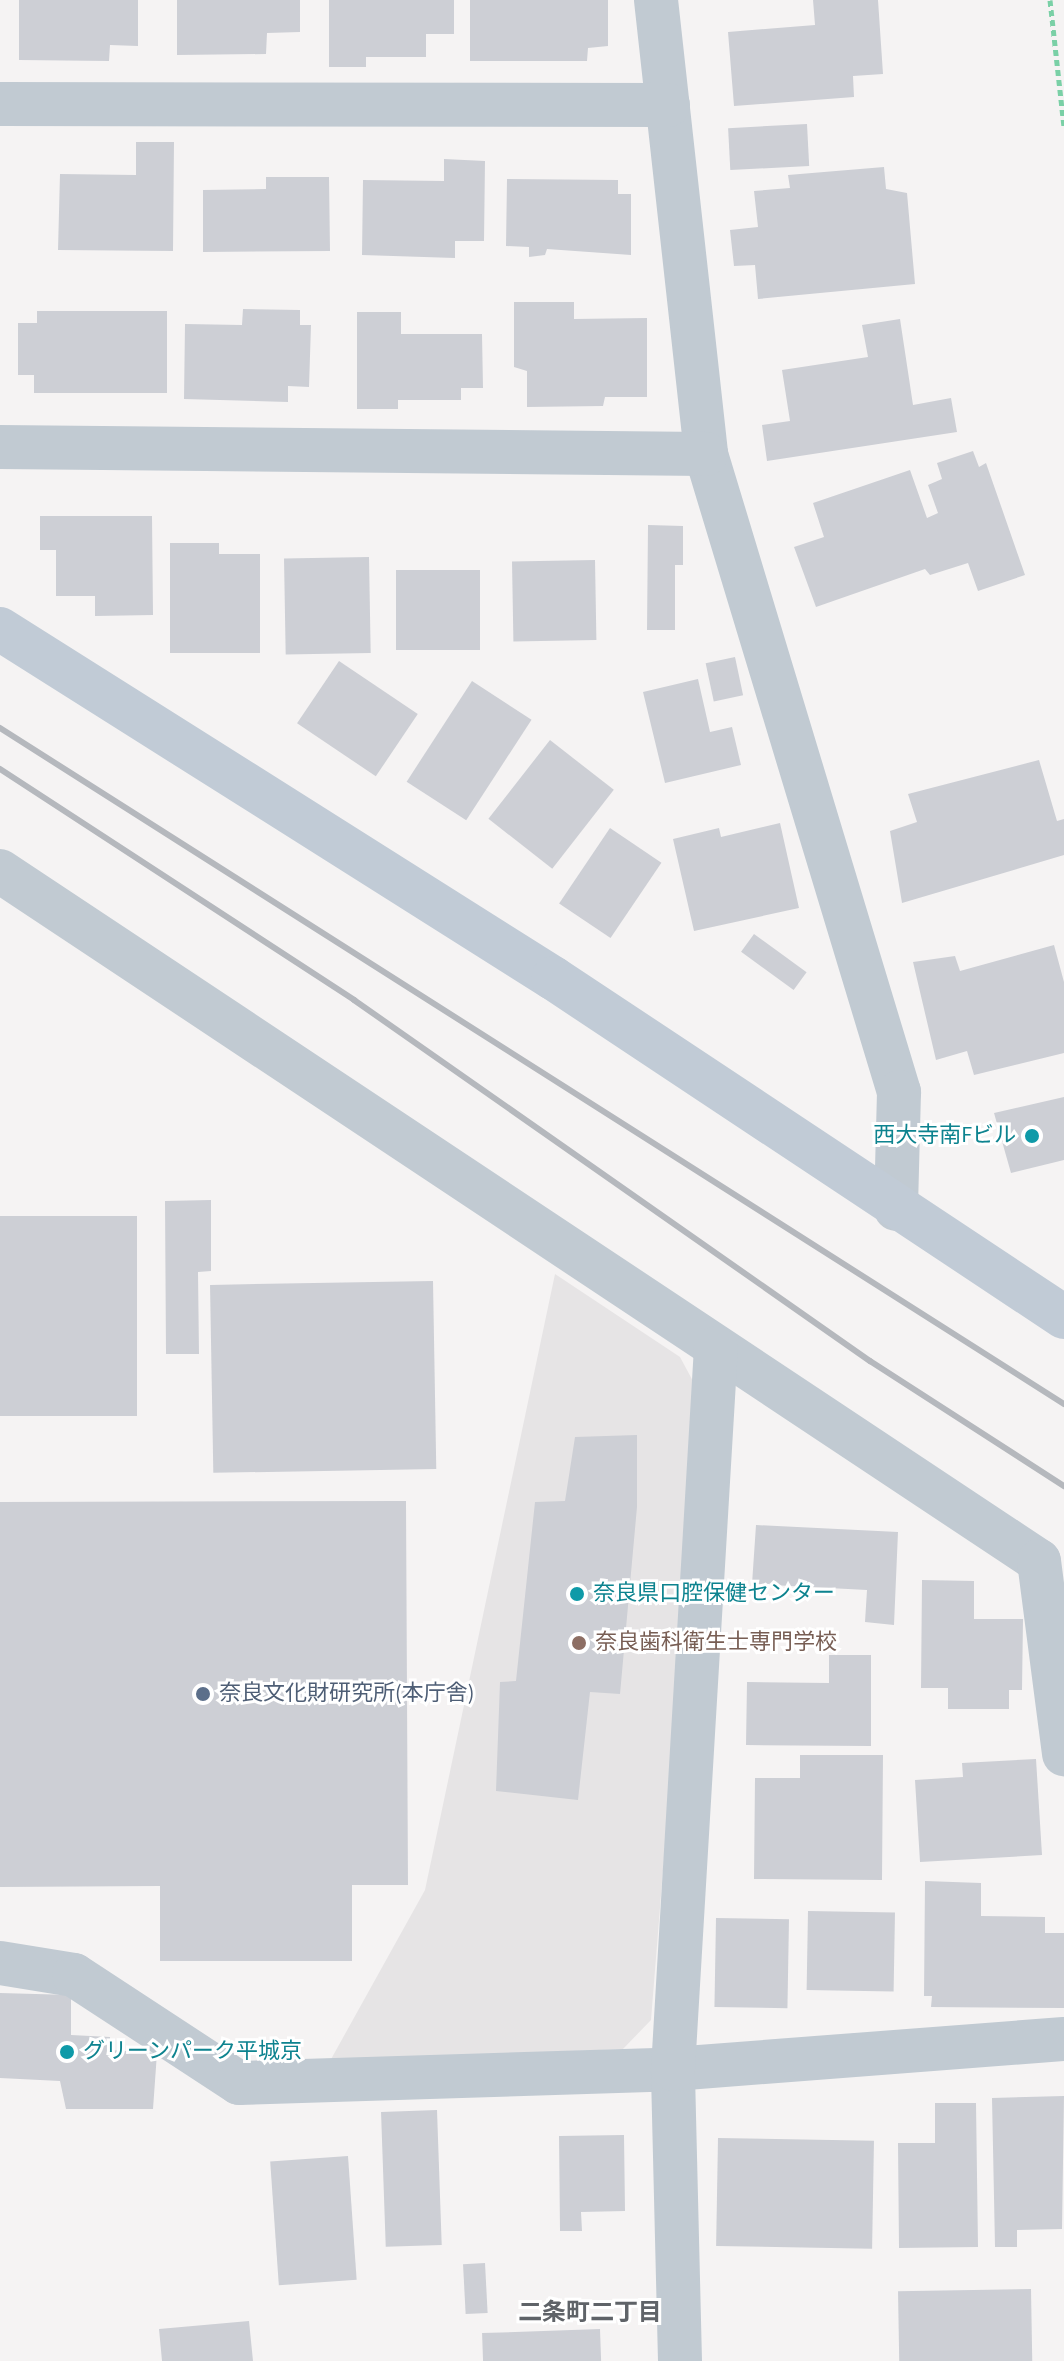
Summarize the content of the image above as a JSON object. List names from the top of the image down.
{
  "districts": ["二条町二丁目"],
  "places": [
    "西大寺南Fビル",
    "奈良県口腔保健センター",
    "奈良歯科衛生士専門学校",
    "奈良文化財研究所(本庁舎)",
    "グリーンパーク平城京"
  ]
}
